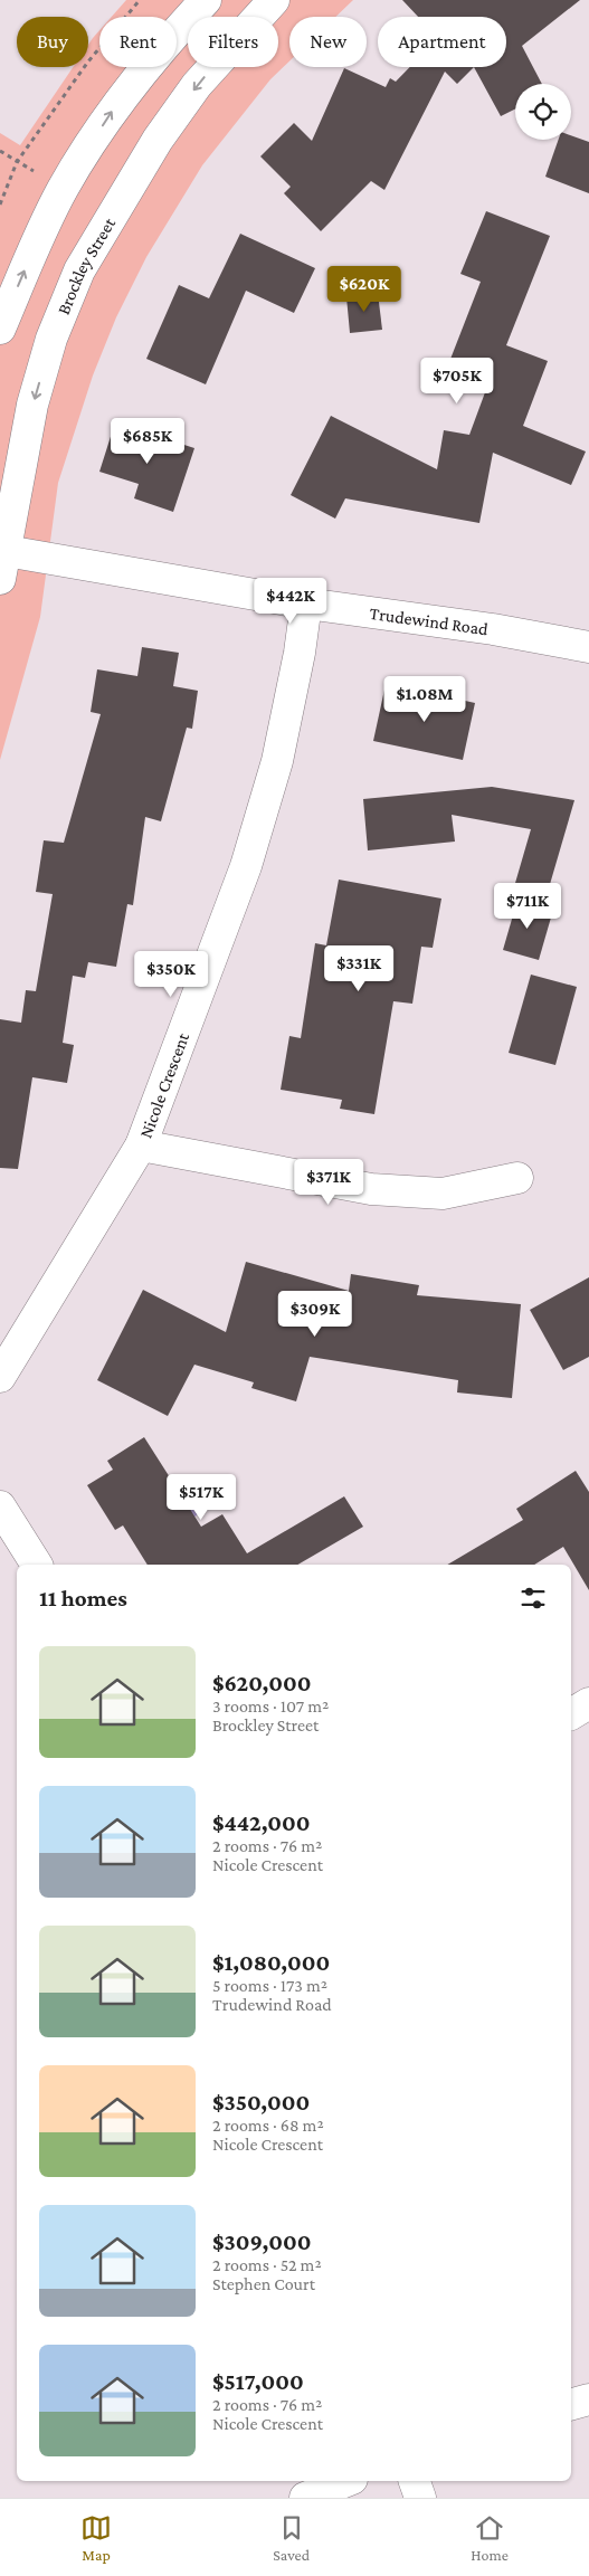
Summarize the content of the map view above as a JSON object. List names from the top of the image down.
{
  "streets": {
    "street": ["Brockley Street", "Trudewind Road", "Nicole Crescent"]
  },
  "crossings": [
    ["Brockley Street", "Trudewind Road"],
    ["Trudewind Road", "Nicole Crescent"]
  ],
  "page": {
    "chip": [
      "Buy",
      "Rent",
      "Filters",
      "New",
      "Apartment"
    ],
    "price": [
      "$620K",
      "$705K",
      "$685K",
      "$442K",
      "$1.08M",
      "$711K",
      "$331K",
      "$350K",
      "$371K",
      "$309K",
      "$517K"
    ],
    "heading": "11 homes",
    "list": [
      {
        "name": "$620,000",
        "note": "3 rooms · 107 m² · Brockley Street"
      },
      {
        "name": "$442,000",
        "note": "2 rooms · 76 m² · Nicole Crescent"
      },
      {
        "name": "$1,080,000",
        "note": "5 rooms · 173 m² · Trudewind Road"
      },
      {
        "name": "$350,000",
        "note": "2 rooms · 68 m² · Nicole Crescent"
      },
      {
        "name": "$309,000",
        "note": "2 rooms · 52 m² · Stephen Court"
      },
      {
        "name": "$517,000",
        "note": "2 rooms · 76 m² · Nicole Crescent"
      }
    ],
    "tabs": ["Map", "Saved", "Home"]
  }
}
